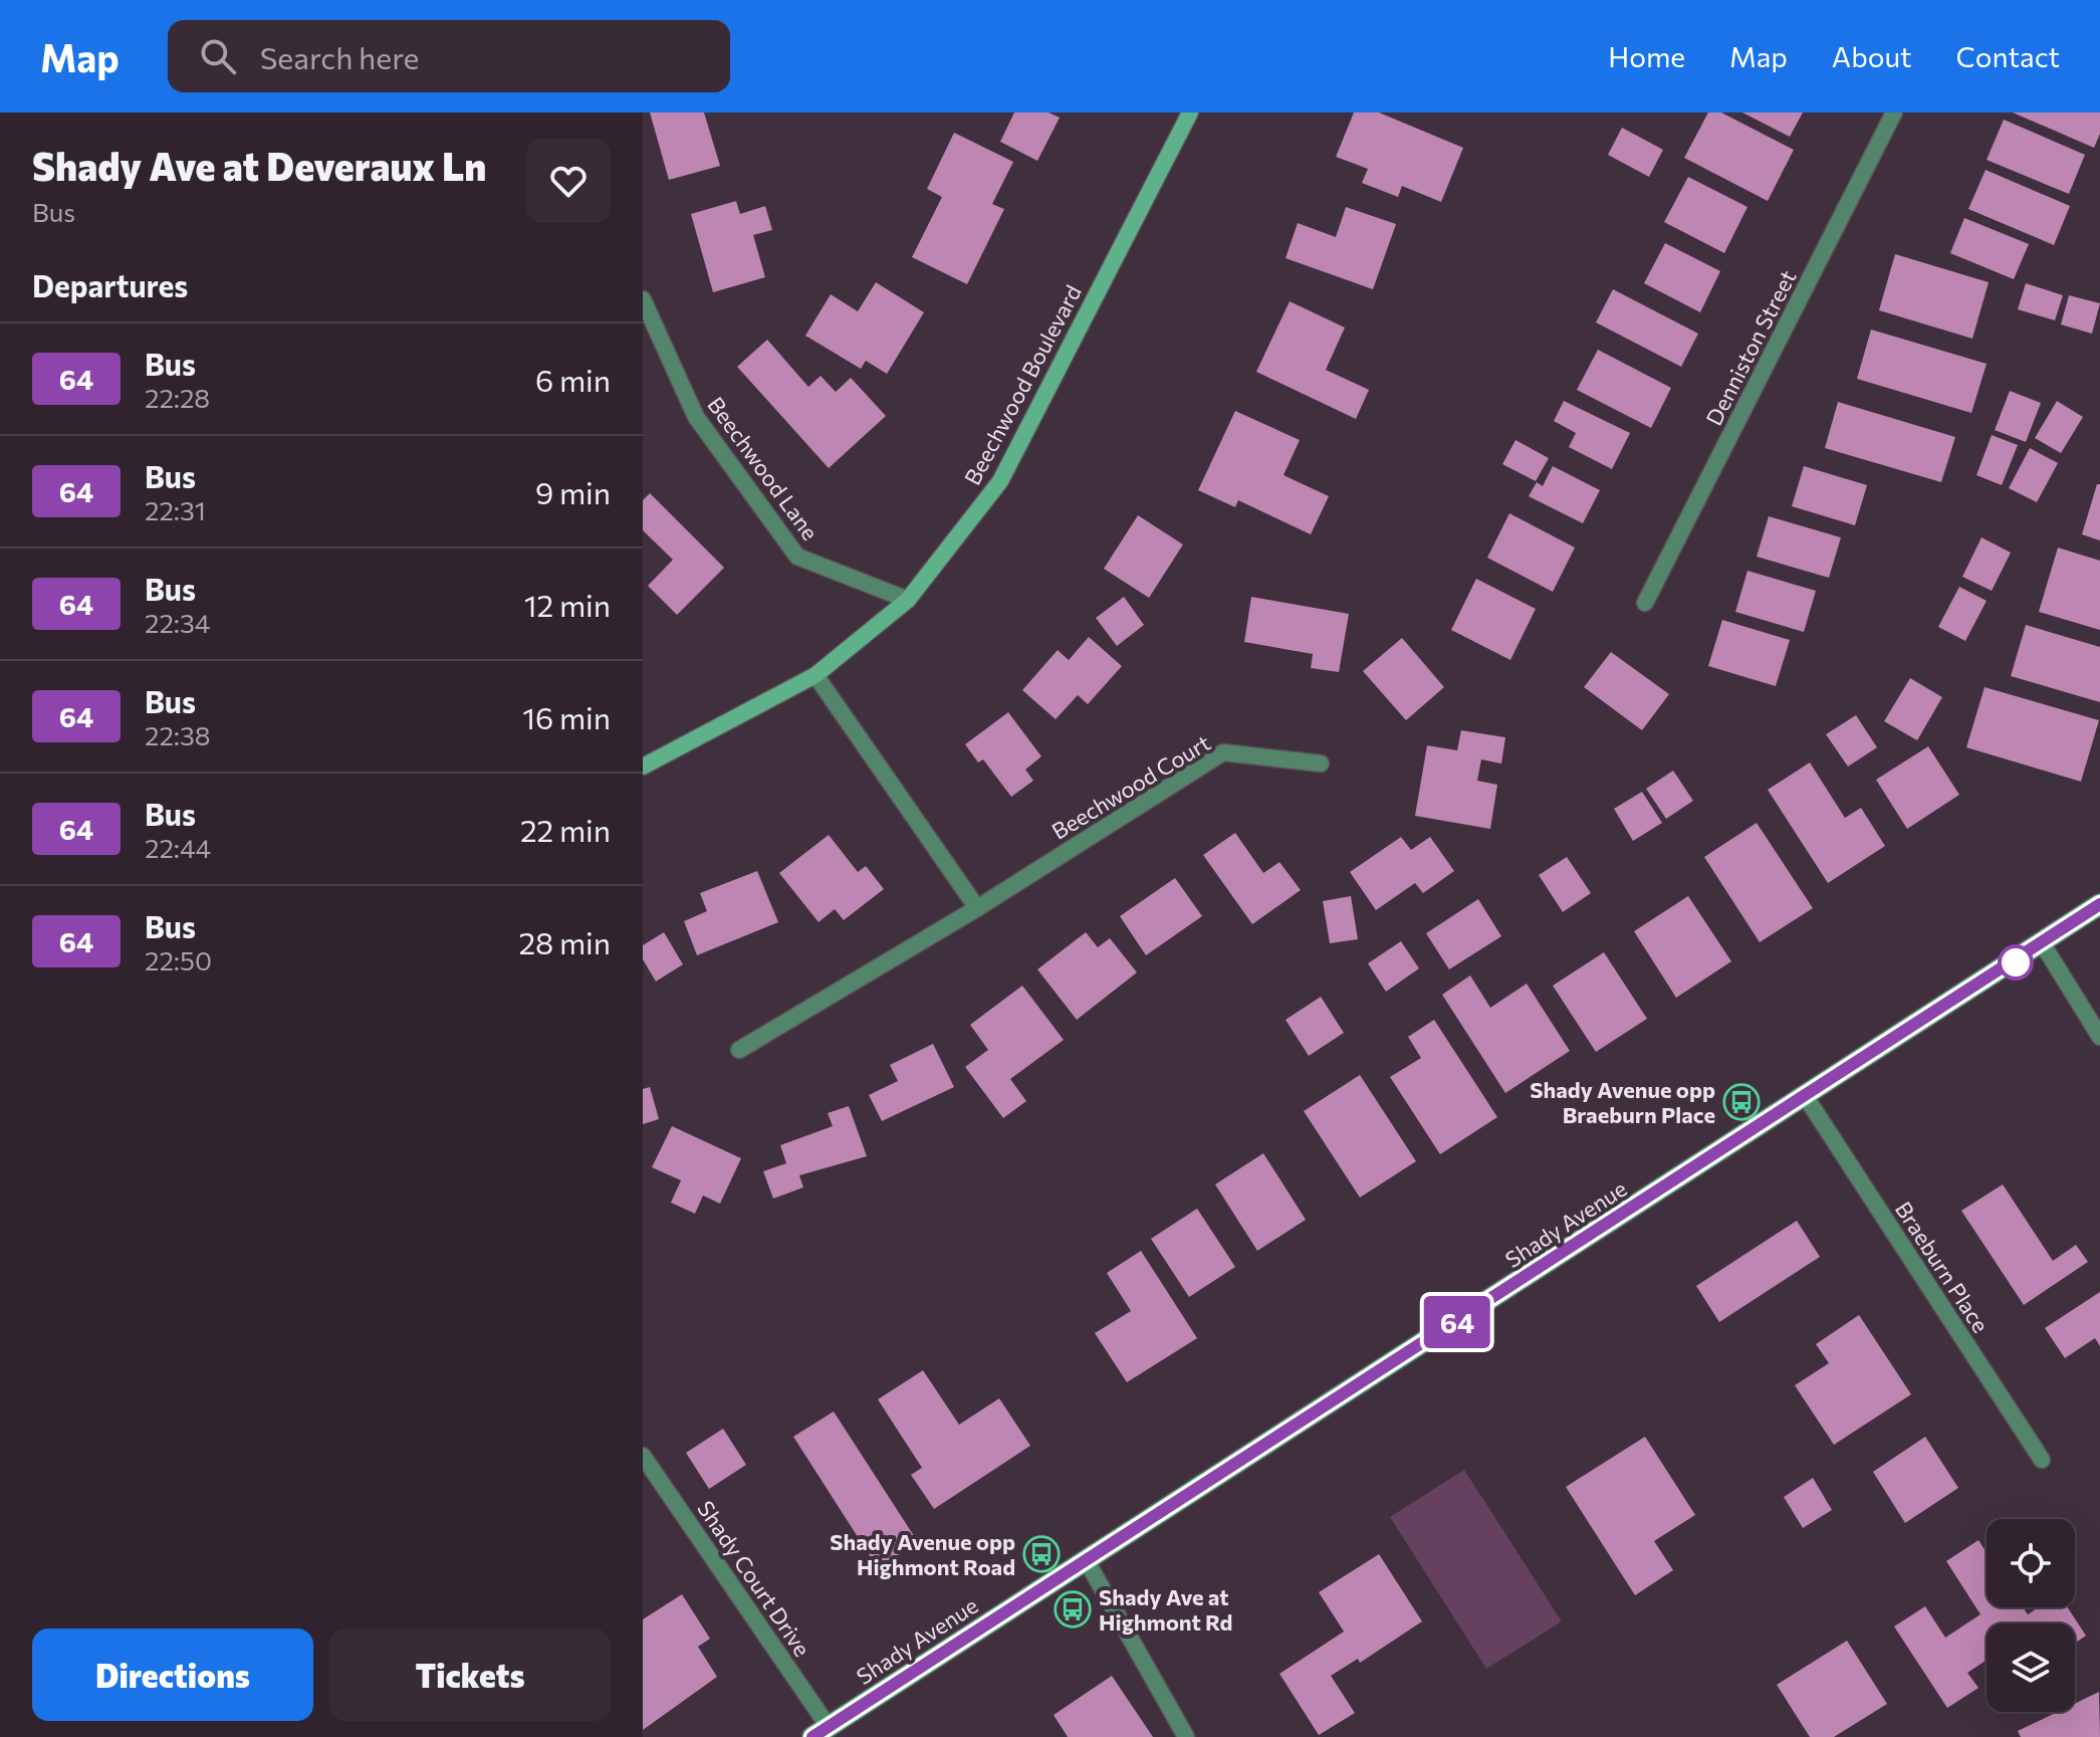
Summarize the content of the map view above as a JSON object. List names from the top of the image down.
{
  "streets": {
    "main road": ["Beechwood Boulevard", "Shady Avenue"],
    "street": [
      "Denniston Street",
      "Beechwood Lane",
      "Beechwood Court",
      "Braeburn Place",
      "Shady Court Drive"
    ]
  },
  "crossings": [
    ["Beechwood Boulevard", "Beechwood Lane"],
    ["Shady Avenue", "Braeburn Place"],
    ["Shady Avenue", "Shady Court Drive"]
  ],
  "places": {
    "bus stop": ["Shady Avenue opp Braeburn Place", "Shady Avenue opp Highmont Road", "Shady Ave at Highmont Rd"]
  },
  "lines": ["bus line 64"],
  "page": {
    "header": "Map",
    "search": "Search here",
    "nav": [
      "Home",
      "Map",
      "About",
      "Contact"
    ],
    "heading": [
      ["Shady Ave at Deveraux Ln", "Bus"],
      "Departures"
    ],
    "on_map": "64",
    "list": [
      {
        "mark": "64",
        "name": "Bus",
        "note": "22:28",
        "value": "6 min"
      },
      {
        "mark": "64",
        "name": "Bus",
        "note": "22:31",
        "value": "9 min"
      },
      {
        "mark": "64",
        "name": "Bus",
        "note": "22:34",
        "value": "12 min"
      },
      {
        "mark": "64",
        "name": "Bus",
        "note": "22:38",
        "value": "16 min"
      },
      {
        "mark": "64",
        "name": "Bus",
        "note": "22:44",
        "value": "22 min"
      },
      {
        "mark": "64",
        "name": "Bus",
        "note": "22:50",
        "value": "28 min"
      }
    ],
    "buttons": ["Directions", "Tickets"]
  }
}
